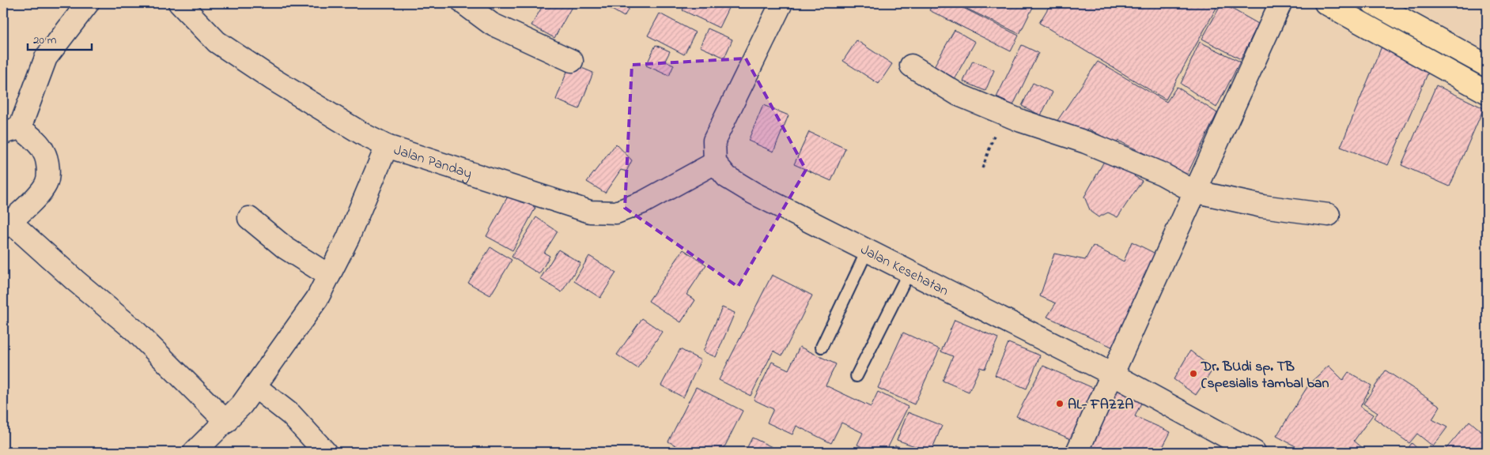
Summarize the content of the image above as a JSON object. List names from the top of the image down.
{
  "streets": {
    "street": ["Jalan Panday", "Jalan Kesehatan"]
  },
  "crossings": [
    ["Jalan Panday", "Jalan Kesehatan"]
  ],
  "places": ["Dr. BUdi sp. TB (spesialis tambal ban", "AL- FAZZA"],
  "scale_bar": "20 m"
}
